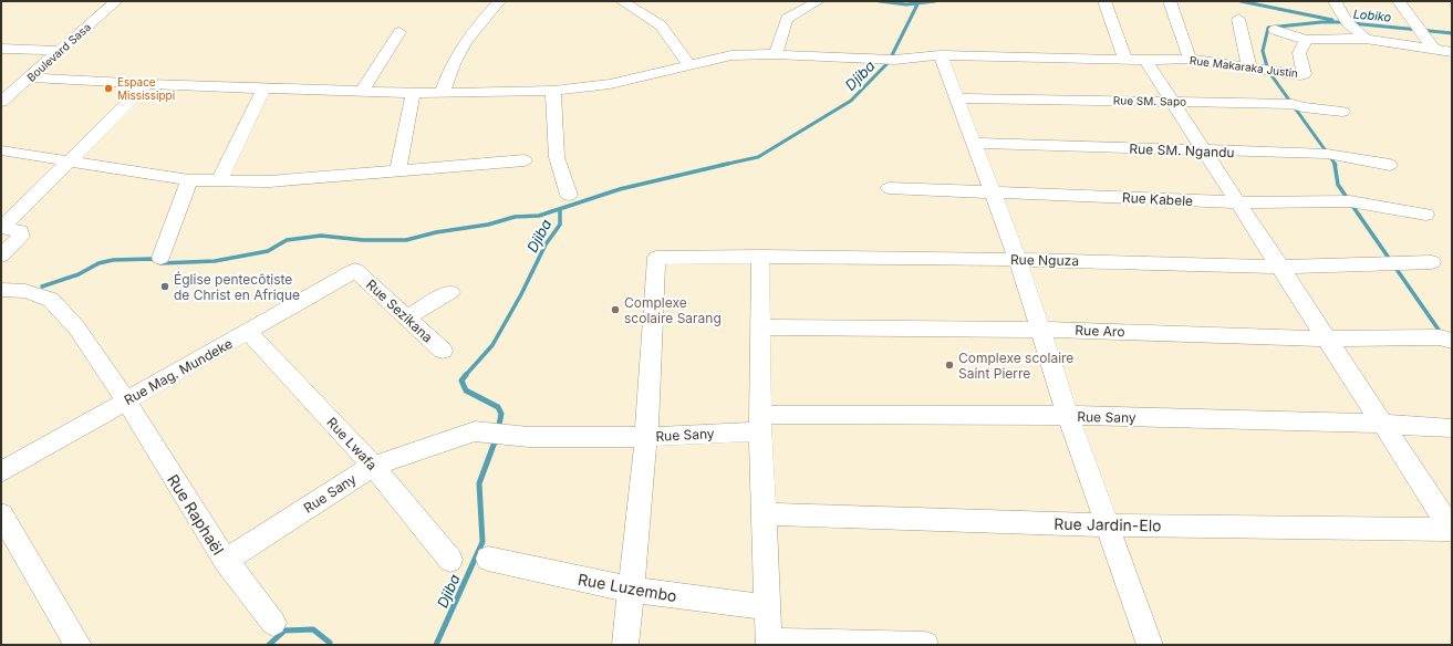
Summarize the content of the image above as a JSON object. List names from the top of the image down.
{
  "streets": {
    "street": [
      "Boulevard Sasa",
      "Rue Makaraka Justin",
      "Rue SM. Sapo",
      "Rue SM. Ngandu",
      "Rue Kabele",
      "Rue Nguza",
      "Rue Sezikana",
      "Rue Aro",
      "Rue Mag. Mundeke",
      "Rue Sany",
      "Rue Lwafa",
      "Rue Raphaël",
      "Rue Jardin-Elo",
      "Rue Luzembo"
    ]
  },
  "crossings": [
    ["Boulevard Sasa", "Rue Makaraka Justin"],
    ["Rue Nguza", "Rue Sany"],
    ["Rue Sezikana", "Rue Mag. Mundeke"],
    ["Rue Mag. Mundeke", "Rue Lwafa"],
    ["Rue Mag. Mundeke", "Rue Raphaël"],
    ["Rue Sany", "Rue Lwafa"],
    ["Rue Sany", "Rue Raphaël"]
  ],
  "water": ["Lobiko", "Djiba"],
  "places": [
    "Espace Mississippi",
    "Église pentecôtiste de Christ en Afrique",
    "Complexe scolaire Sarang",
    "Complexe scolaire Saint Pierre"
  ]
}
